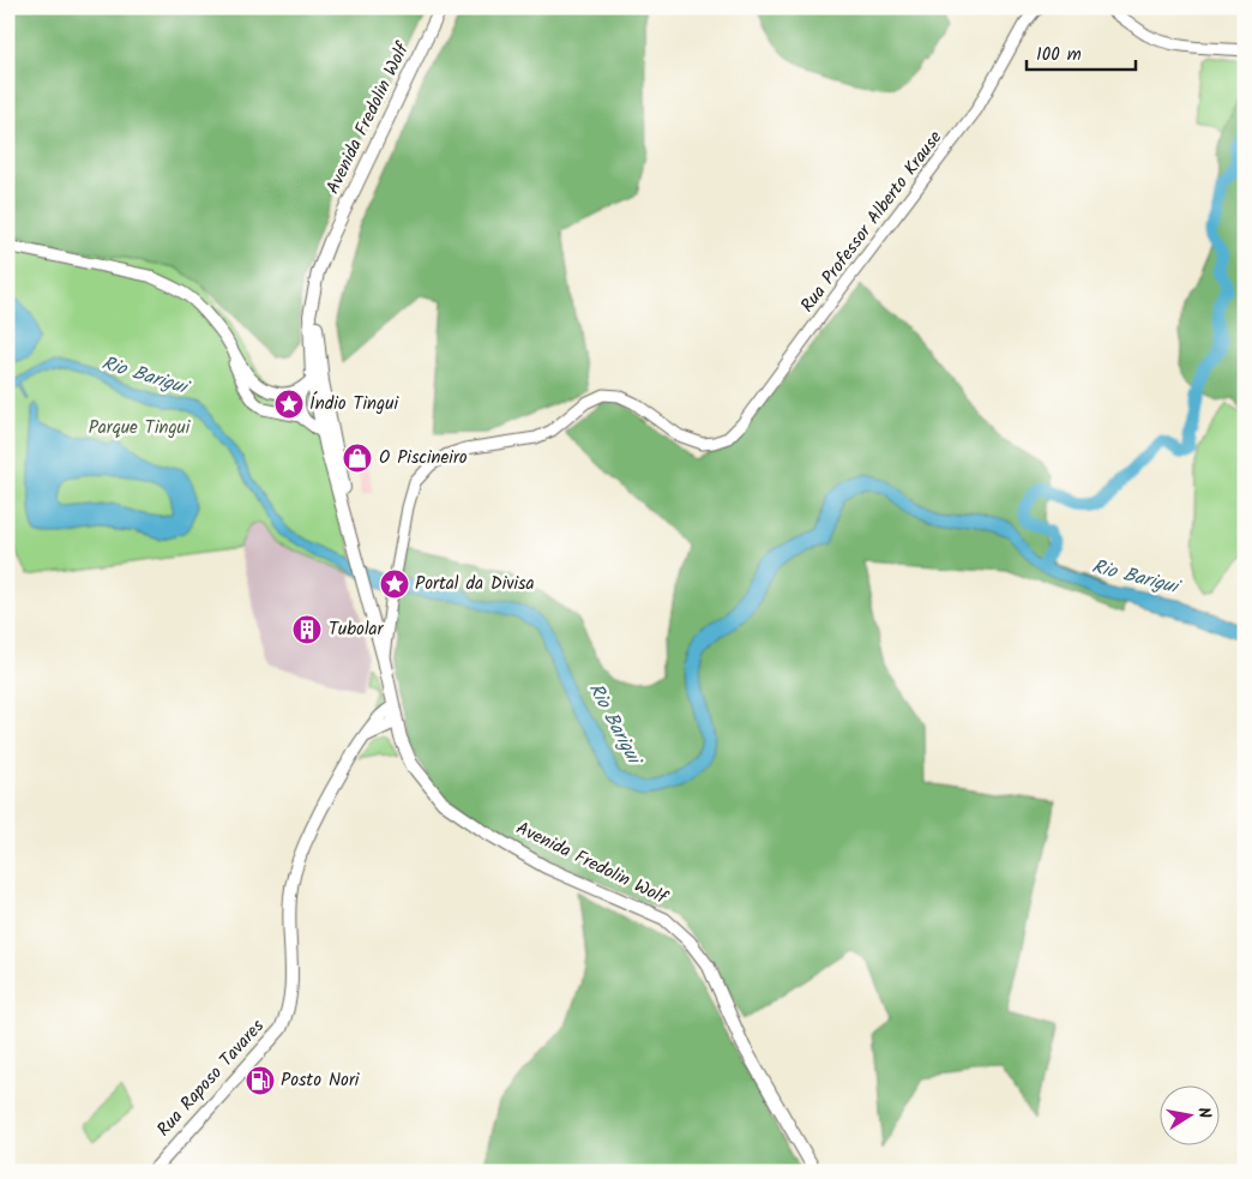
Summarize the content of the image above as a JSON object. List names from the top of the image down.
{
  "streets": {
    "main road": ["Avenida Fredolin Wolf", "Rua Raposo Tavares"],
    "street": ["Rua Professor Alberto Krause"]
  },
  "crossings": [
    ["Avenida Fredolin Wolf", "Rua Raposo Tavares"]
  ],
  "water": ["Rio Barigui"],
  "parks": ["Parque Tingui"],
  "places": {
    "place": ["Índio Tingui", "Portal da Divisa"],
    "shop": ["O Piscineiro"],
    "building": ["Tubolar"],
    "fuel station": ["Posto Nori"]
  },
  "scale_bar": "100 m",
  "north": "right"
}
